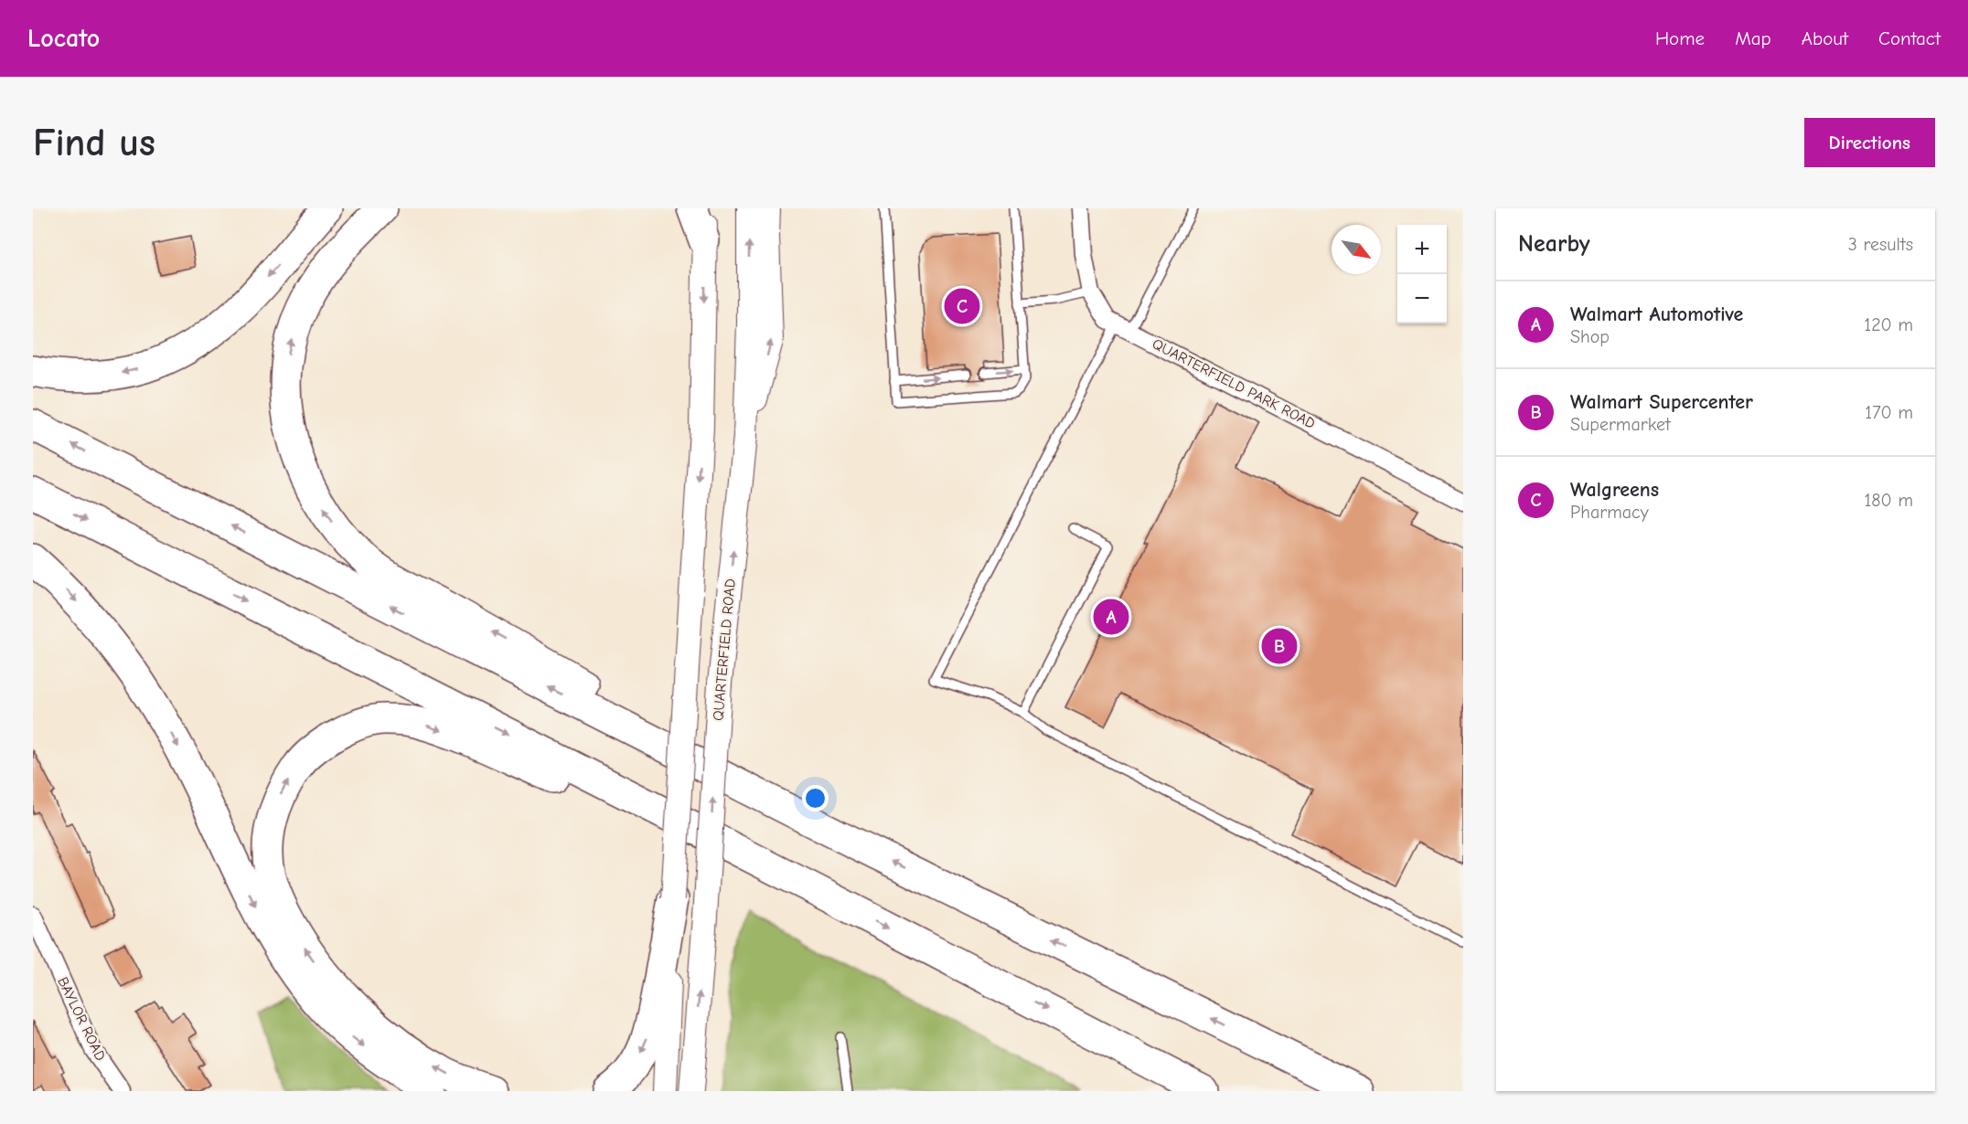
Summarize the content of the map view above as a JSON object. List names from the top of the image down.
{
  "streets": {
    "main road": ["QUARTERFIELD ROAD"],
    "street": ["QUARTERFIELD PARK ROAD", "BAYLOR ROAD"]
  },
  "north": "bottom right",
  "page": {
    "header": "Locato",
    "nav": [
      "Home",
      "Map",
      "About",
      "Contact"
    ],
    "buttons": "Directions",
    "title": "Find us",
    "heading": ["Nearby", "3 results"],
    "map_buttons": ["+", "−"],
    "list": [
      {
        "mark": "A",
        "name": "Walmart Automotive",
        "note": "Shop",
        "value": "120 m"
      },
      {
        "mark": "B",
        "name": "Walmart Supercenter",
        "note": "Supermarket",
        "value": "170 m"
      },
      {
        "mark": "C",
        "name": "Walgreens",
        "note": "Pharmacy",
        "value": "180 m"
      }
    ],
    "pins": ["C", "A", "B"]
  }
}
